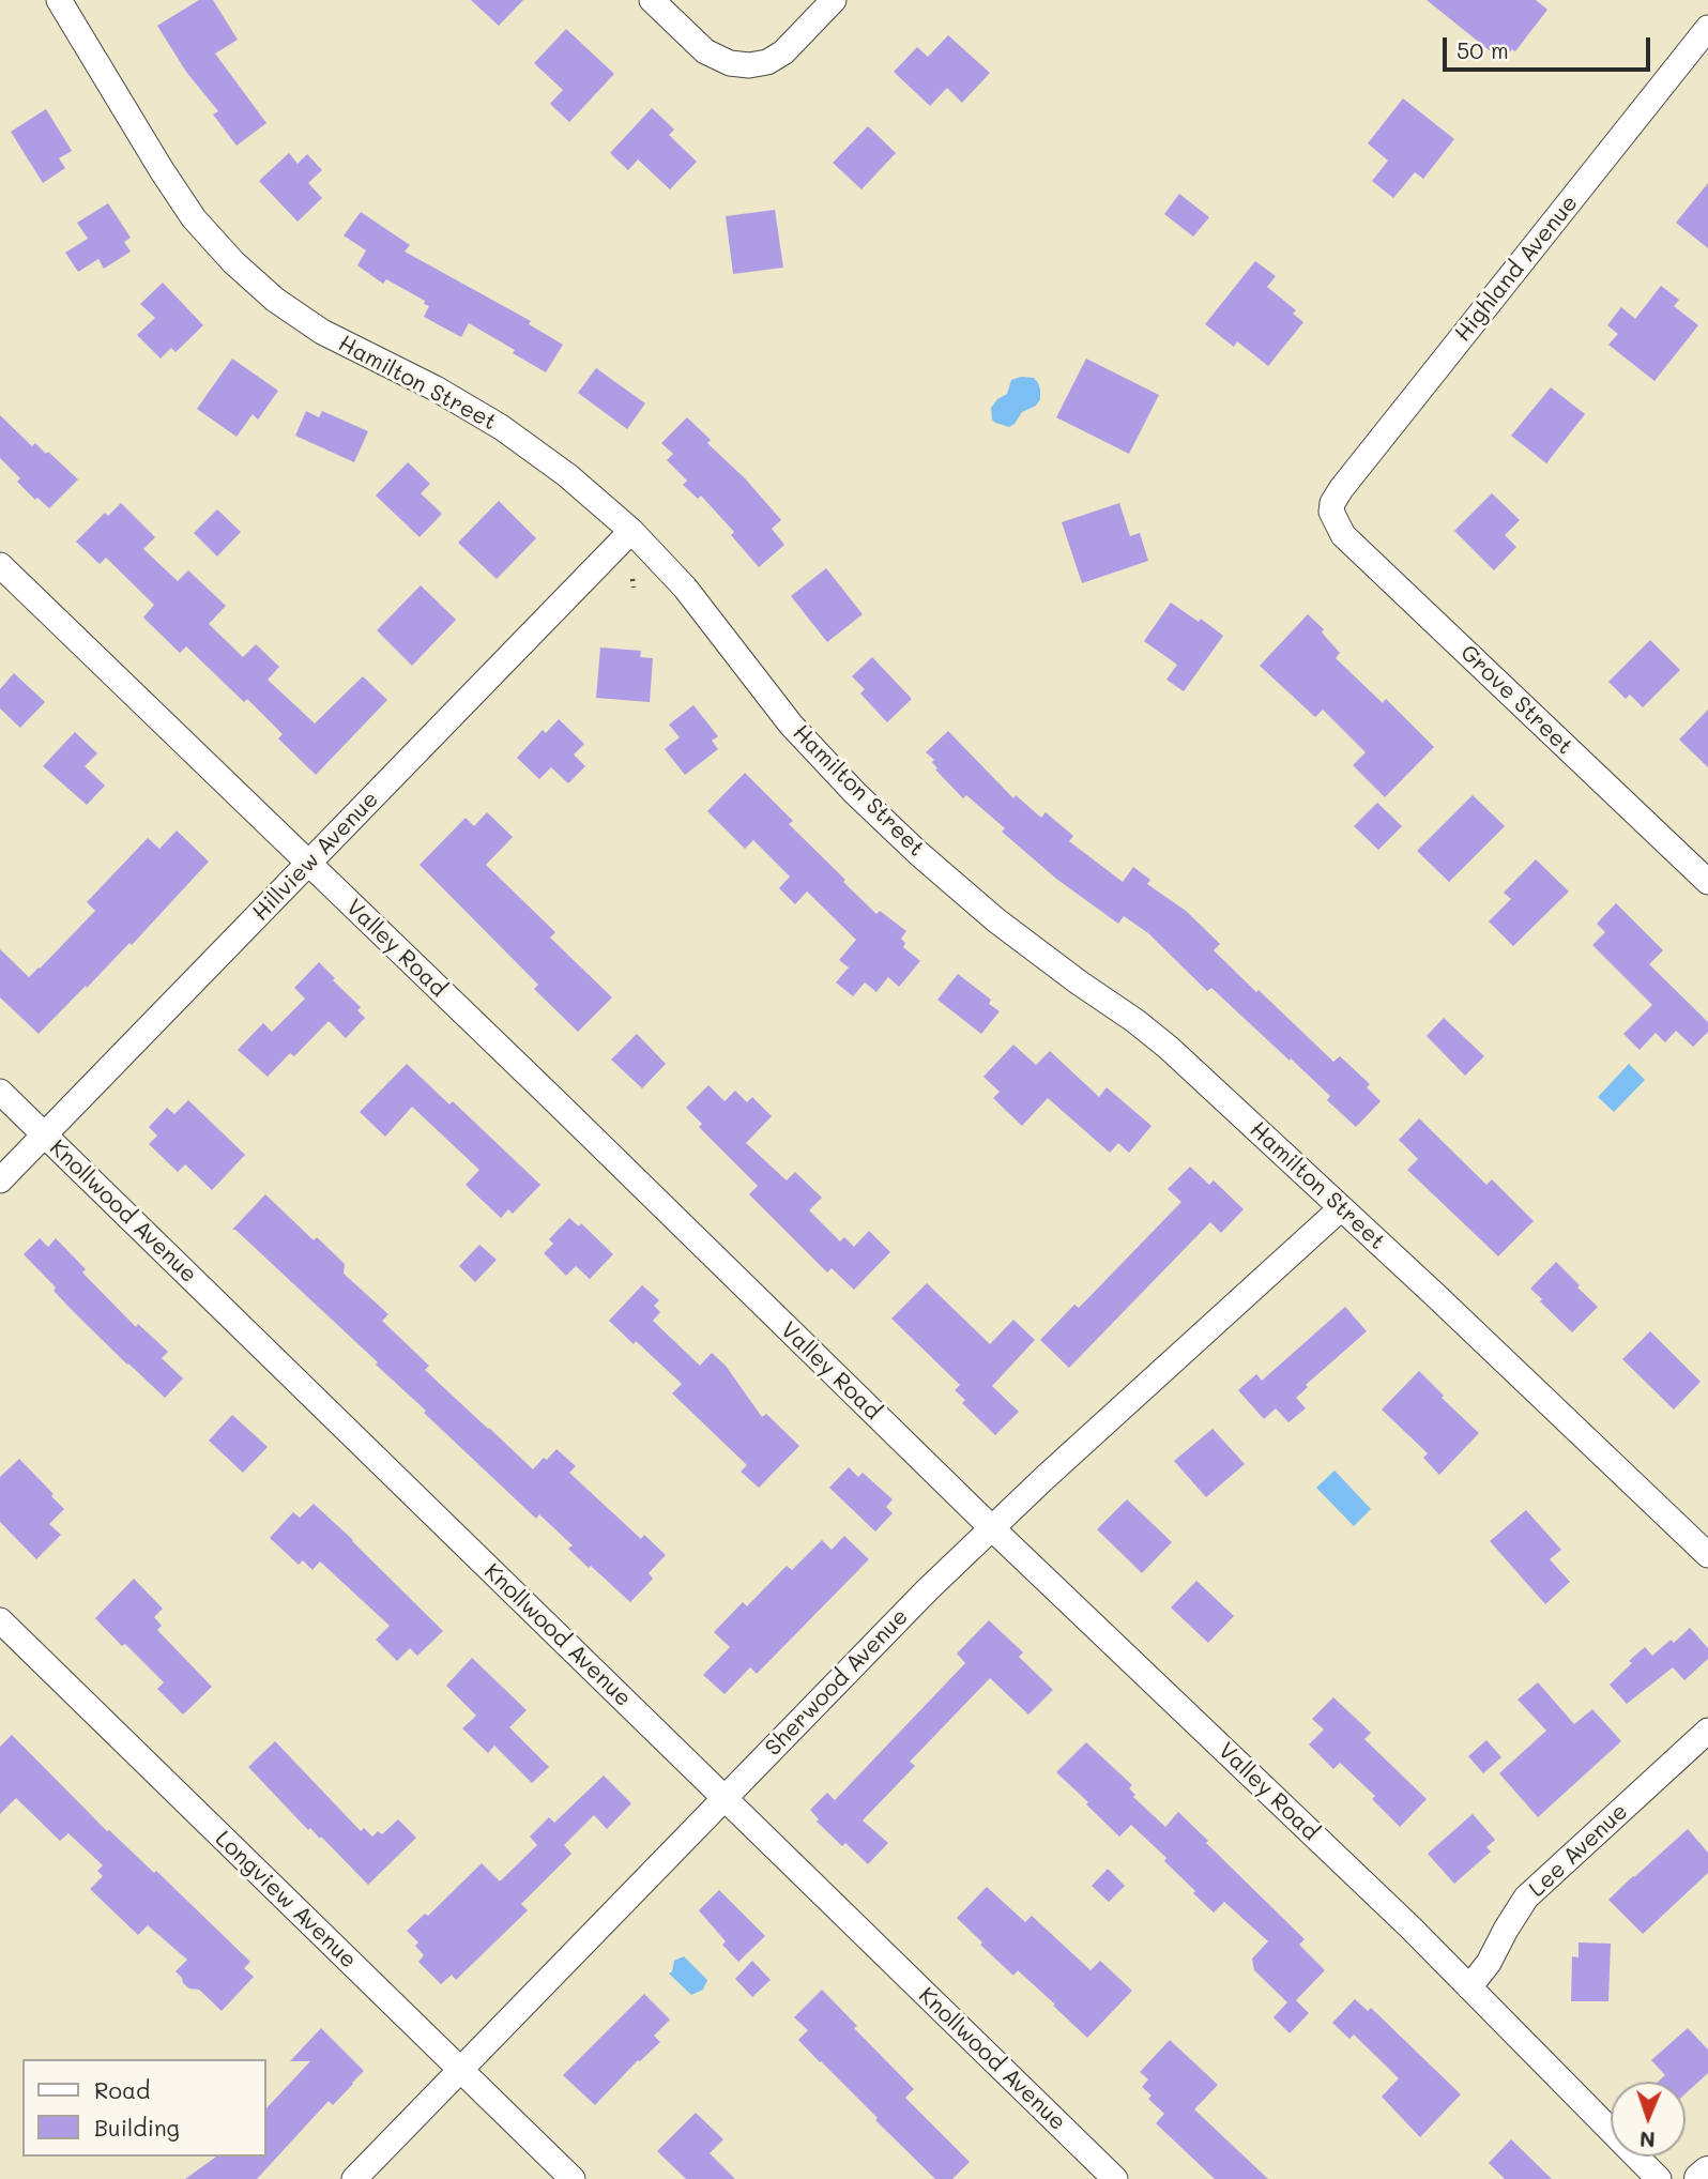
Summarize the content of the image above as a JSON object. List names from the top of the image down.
{
  "streets": {
    "street": [
      "Highland Avenue",
      "Hamilton Street",
      "Grove Street",
      "Hillview Avenue",
      "Valley Road",
      "Knollwood Avenue",
      "Sherwood Avenue",
      "Lee Avenue",
      "Longview Avenue"
    ]
  },
  "crossings": [
    ["Highland Avenue", "Grove Street"],
    ["Hamilton Street", "Hillview Avenue"],
    ["Hamilton Street", "Sherwood Avenue"],
    ["Hillview Avenue", "Valley Road"],
    ["Hillview Avenue", "Knollwood Avenue"],
    ["Valley Road", "Sherwood Avenue"],
    ["Valley Road", "Lee Avenue"],
    ["Knollwood Avenue", "Sherwood Avenue"],
    ["Sherwood Avenue", "Longview Avenue"]
  ],
  "legend": ["Road", "Building"],
  "scale_bar": "50 m",
  "north": "bottom"
}
